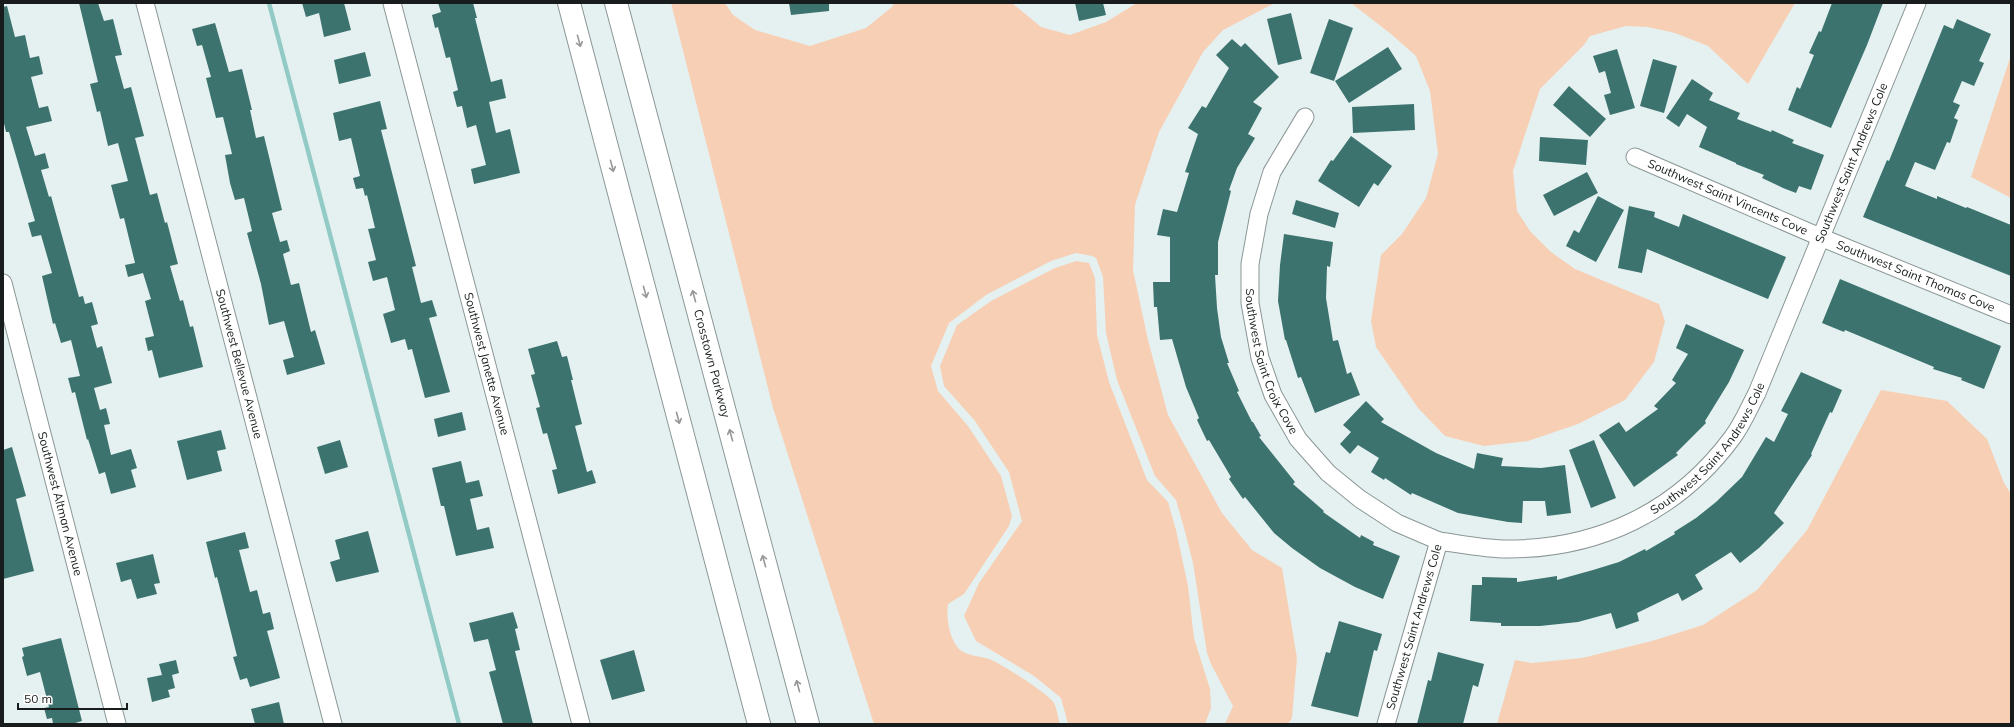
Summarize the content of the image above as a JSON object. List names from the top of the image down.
{
  "streets": {
    "main road": ["Crosstown Parkway"],
    "street": [
      "Southwest Saint Andrews Cole",
      "Southwest Saint Vincents Cove",
      "Southwest Saint Thomas Cove",
      "Southwest Saint Croix Cove",
      "Southwest Bellevue Avenue",
      "Southwest Janette Avenue",
      "Southwest Altman Avenue"
    ]
  },
  "crossings": [
    ["Southwest Saint Andrews Cole", "Southwest Saint Vincents Cove"],
    ["Southwest Saint Andrews Cole", "Southwest Saint Thomas Cove"],
    ["Southwest Saint Andrews Cole", "Southwest Saint Croix Cove"],
    ["Southwest Saint Vincents Cove", "Southwest Saint Thomas Cove"]
  ],
  "scale_bar": "50 m"
}
